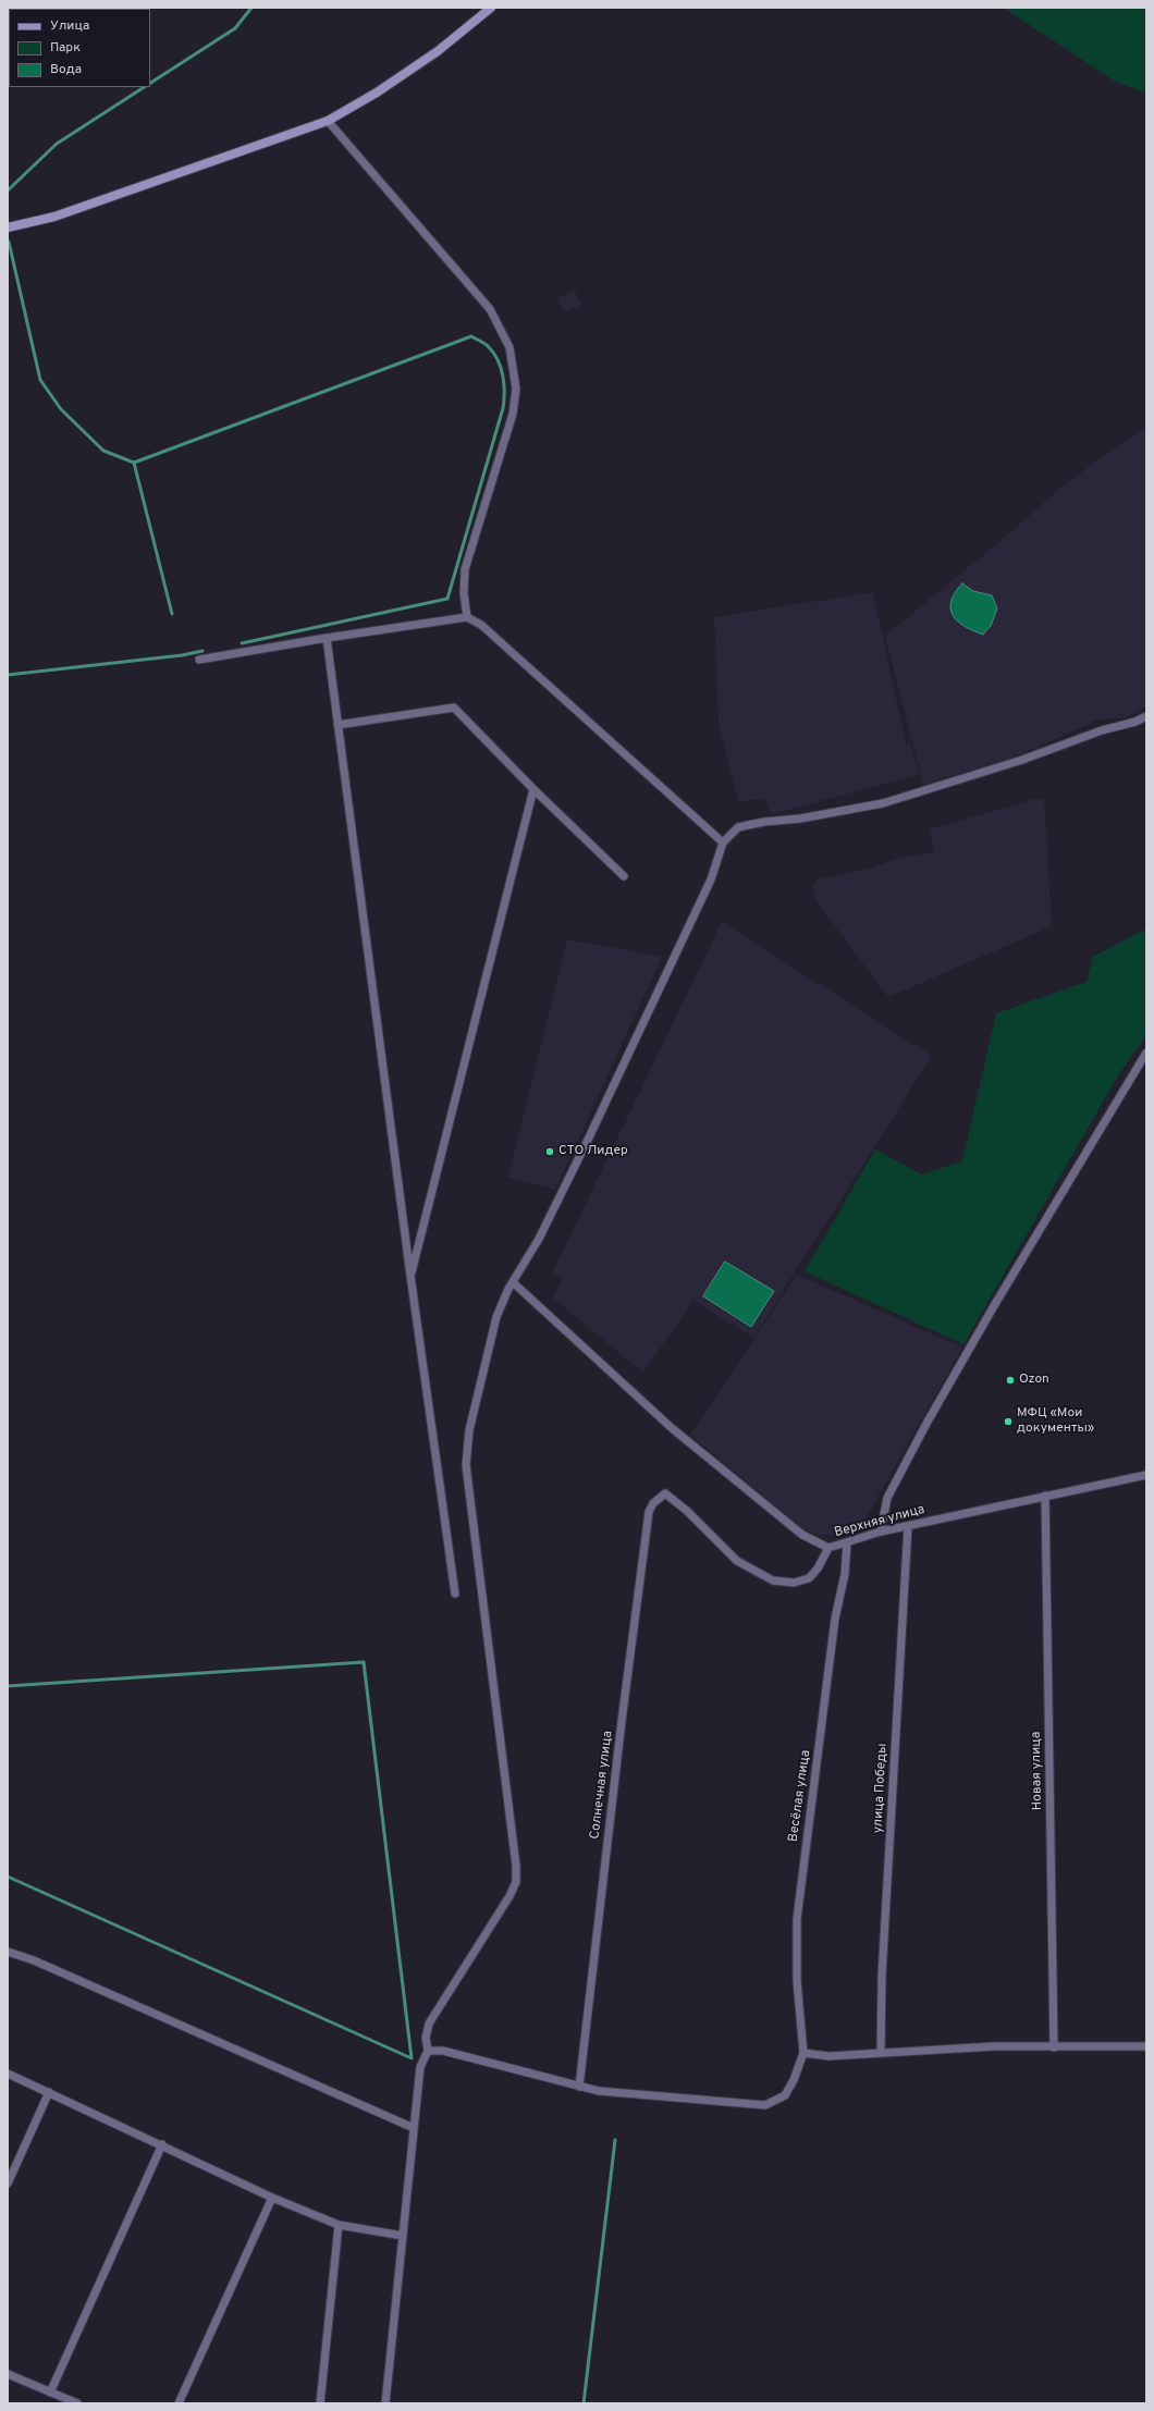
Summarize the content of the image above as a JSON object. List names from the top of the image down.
{
  "streets": {
    "street": [
      "Верхняя улица",
      "Новая улица",
      "Солнечная улица",
      "улица Победы",
      "Весёлая улица"
    ]
  },
  "crossings": [
    ["Верхняя улица", "Новая улица"],
    ["Верхняя улица", "Солнечная улица"],
    ["Верхняя улица", "улица Победы"],
    ["Верхняя улица", "Весёлая улица"]
  ],
  "places": ["СТО Лидер", "Ozon", "МФЦ «Мои документы»"],
  "legend": ["Улица", "Парк", "Вода"]
}
